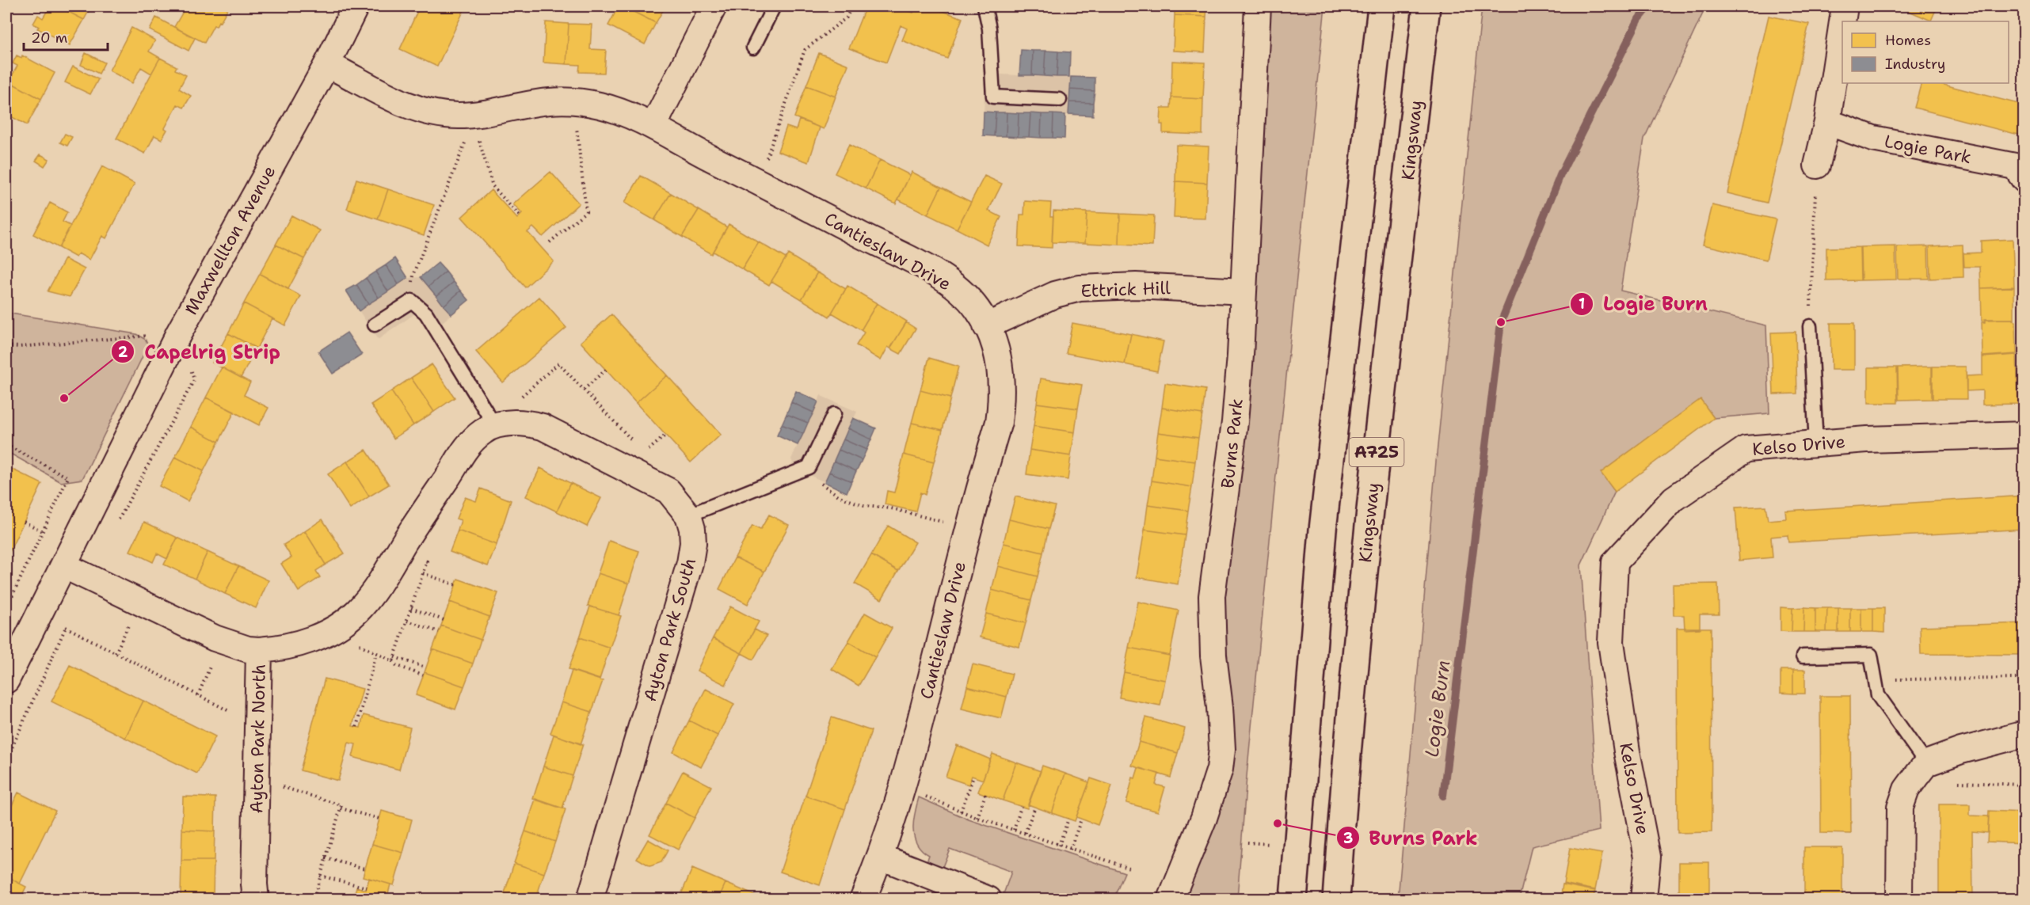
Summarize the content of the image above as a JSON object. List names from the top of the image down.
{
  "streets": {
    "highway": ["Kingsway", "A725"],
    "street": [
      "Logie Park",
      "Maxwellton Avenue",
      "Cantieslaw Drive",
      "Ettrick Hill",
      "Burns Park",
      "Kelso Drive",
      "Ayton Park South",
      "Ayton Park North"
    ]
  },
  "crossings": [
    ["Maxwellton Avenue", "Cantieslaw Drive"],
    ["Maxwellton Avenue", "Ayton Park North"],
    ["Cantieslaw Drive", "Ettrick Hill"],
    ["Ettrick Hill", "Burns Park"]
  ],
  "water": ["Logie Burn"],
  "places": ["Logie Burn", "Capelrig Strip", "Burns Park"],
  "legend": ["Homes", "Industry"],
  "scale_bar": "20 m"
}
